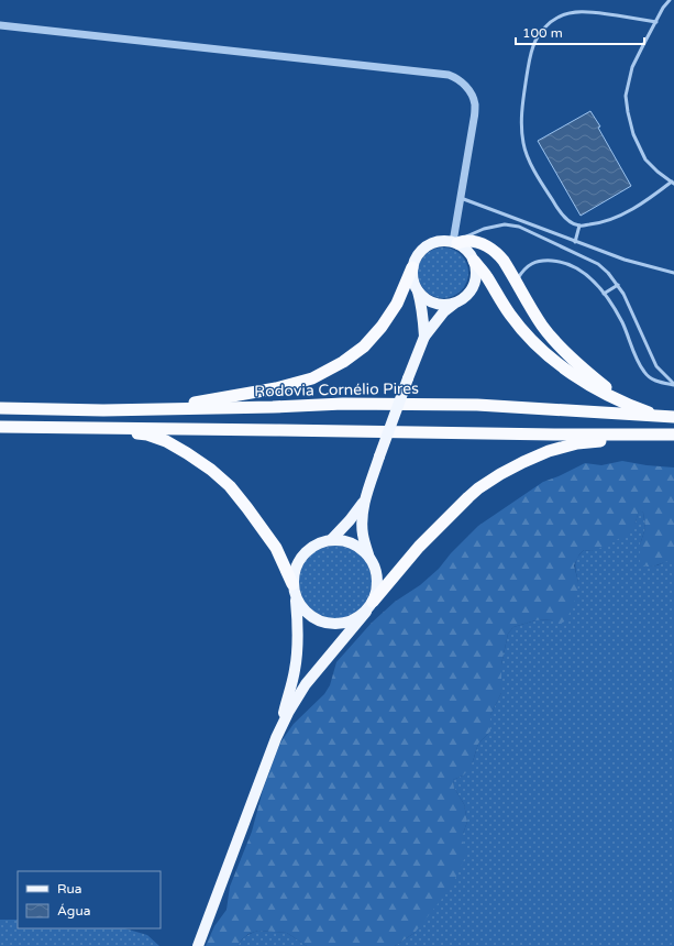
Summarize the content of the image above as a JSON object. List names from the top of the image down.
{
  "streets": {
    "highway": ["Rodovia Cornélio Pires"]
  },
  "legend": ["Rua", "Água"],
  "scale_bar": "100 m"
}
